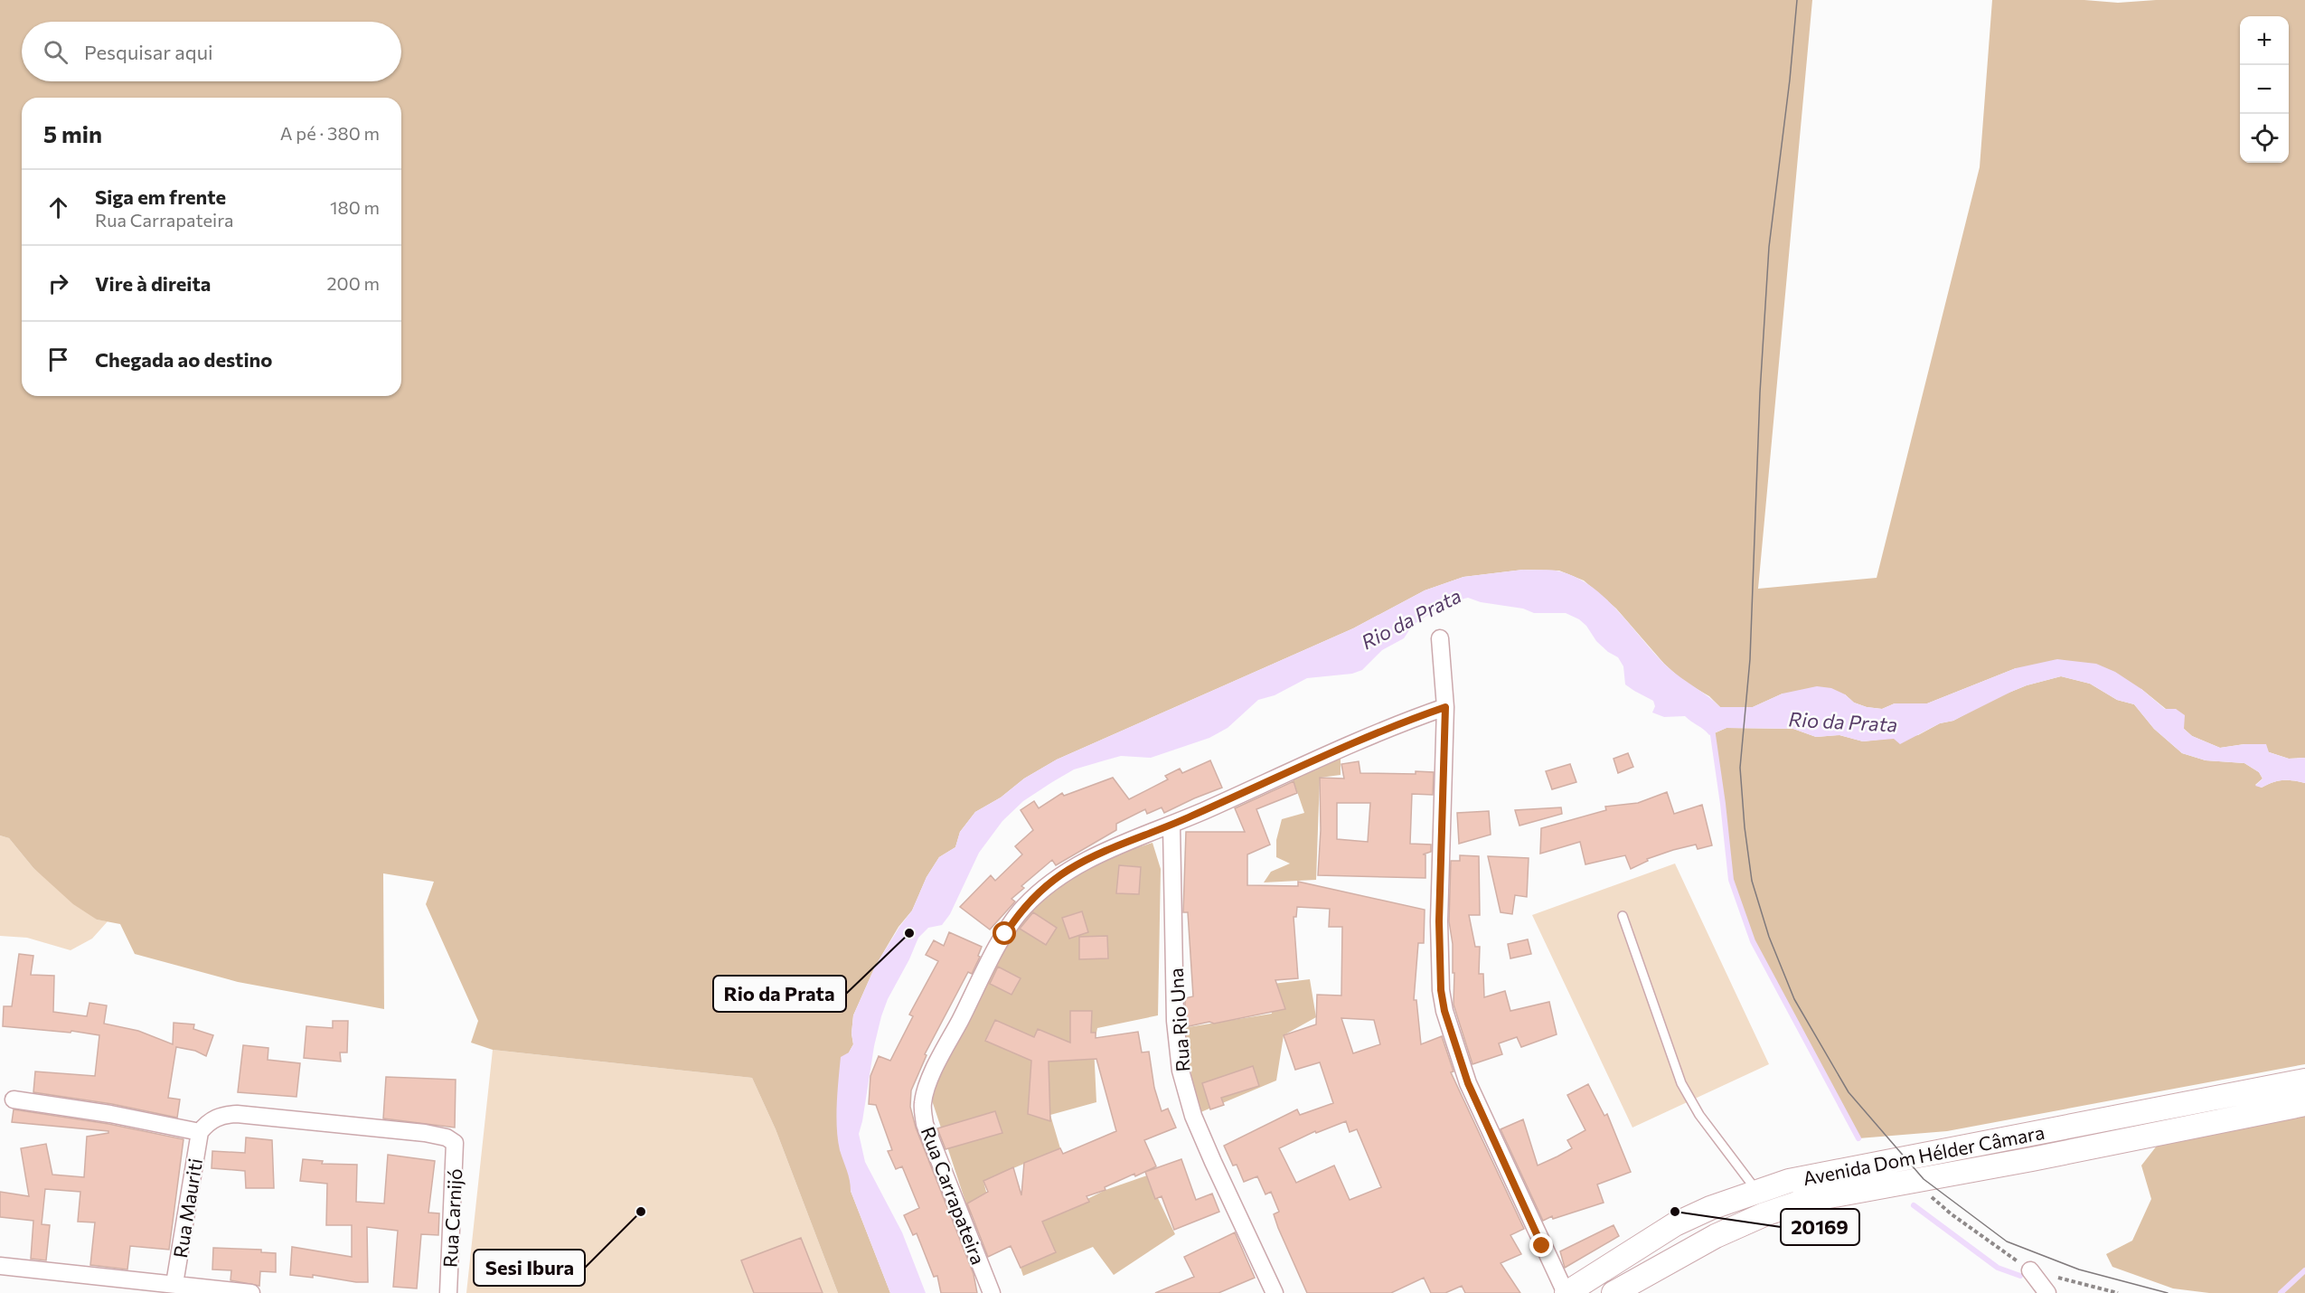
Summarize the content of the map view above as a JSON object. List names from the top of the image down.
{
  "streets": {
    "main road": ["Avenida Dom Hélder Câmara"],
    "street": [
      "Rua Rio Una",
      "Rua Carrapateira",
      "Rua Mauriti",
      "Rua Carnijó"
    ]
  },
  "crossings": [
    ["Rua Rio Una", "Rua Carrapateira"],
    ["Rua Mauriti", "Rua Carnijó"]
  ],
  "water": ["Rio da Prata"],
  "places": ["Rio da Prata", "Sesi Ibura", "20169"],
  "page": {
    "map_buttons": ["+", "−"],
    "search": "Pesquisar aqui",
    "heading": ["5 min", "A pé · 380 m"],
    "list": [
      ["Siga em frente", "Rua Carrapateira", "180 m"],
      ["Vire à direita", "200 m"],
      "Chegada ao destino"
    ]
  }
}
